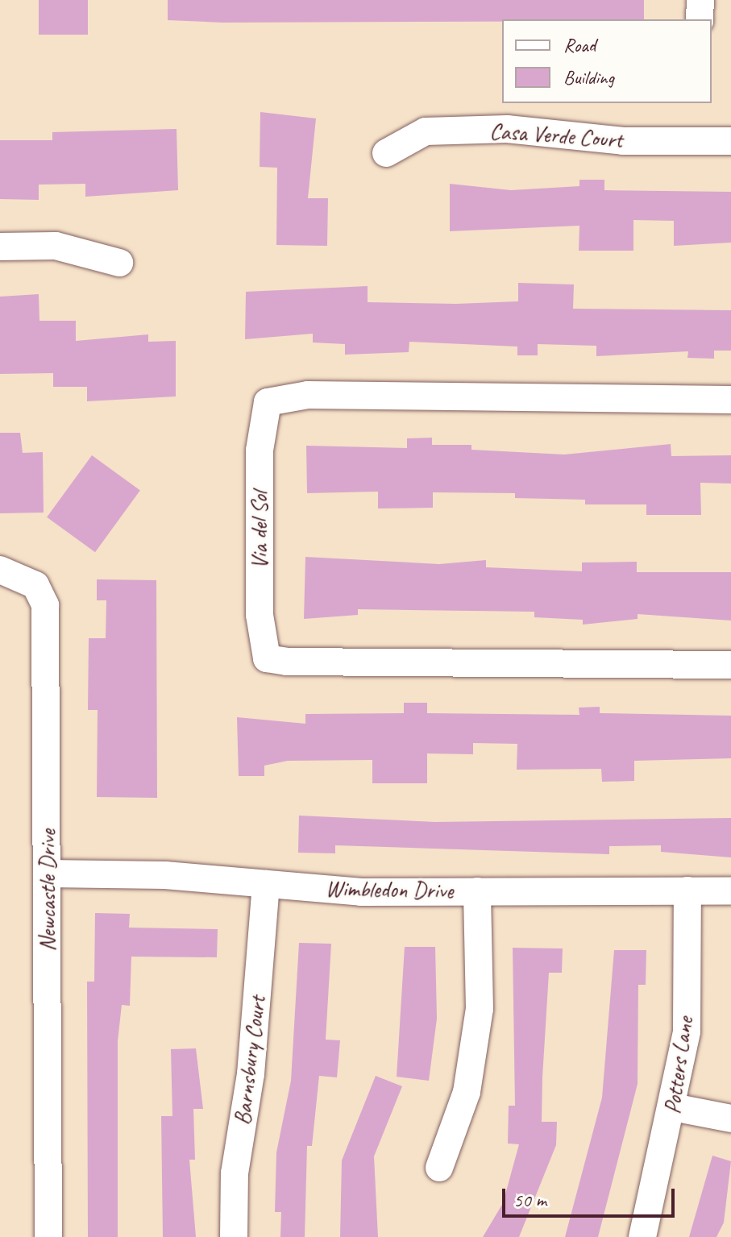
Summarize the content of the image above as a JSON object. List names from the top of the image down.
{
  "streets": {
    "street": [
      "Casa Verde Court",
      "Via del Sol",
      "Wimbledon Drive",
      "Newcastle Drive",
      "Barnsbury Court",
      "Potters Lane"
    ]
  },
  "crossings": [
    ["Wimbledon Drive", "Newcastle Drive"],
    ["Wimbledon Drive", "Barnsbury Court"],
    ["Wimbledon Drive", "Potters Lane"]
  ],
  "legend": ["Road", "Building"],
  "scale_bar": "50 m"
}
